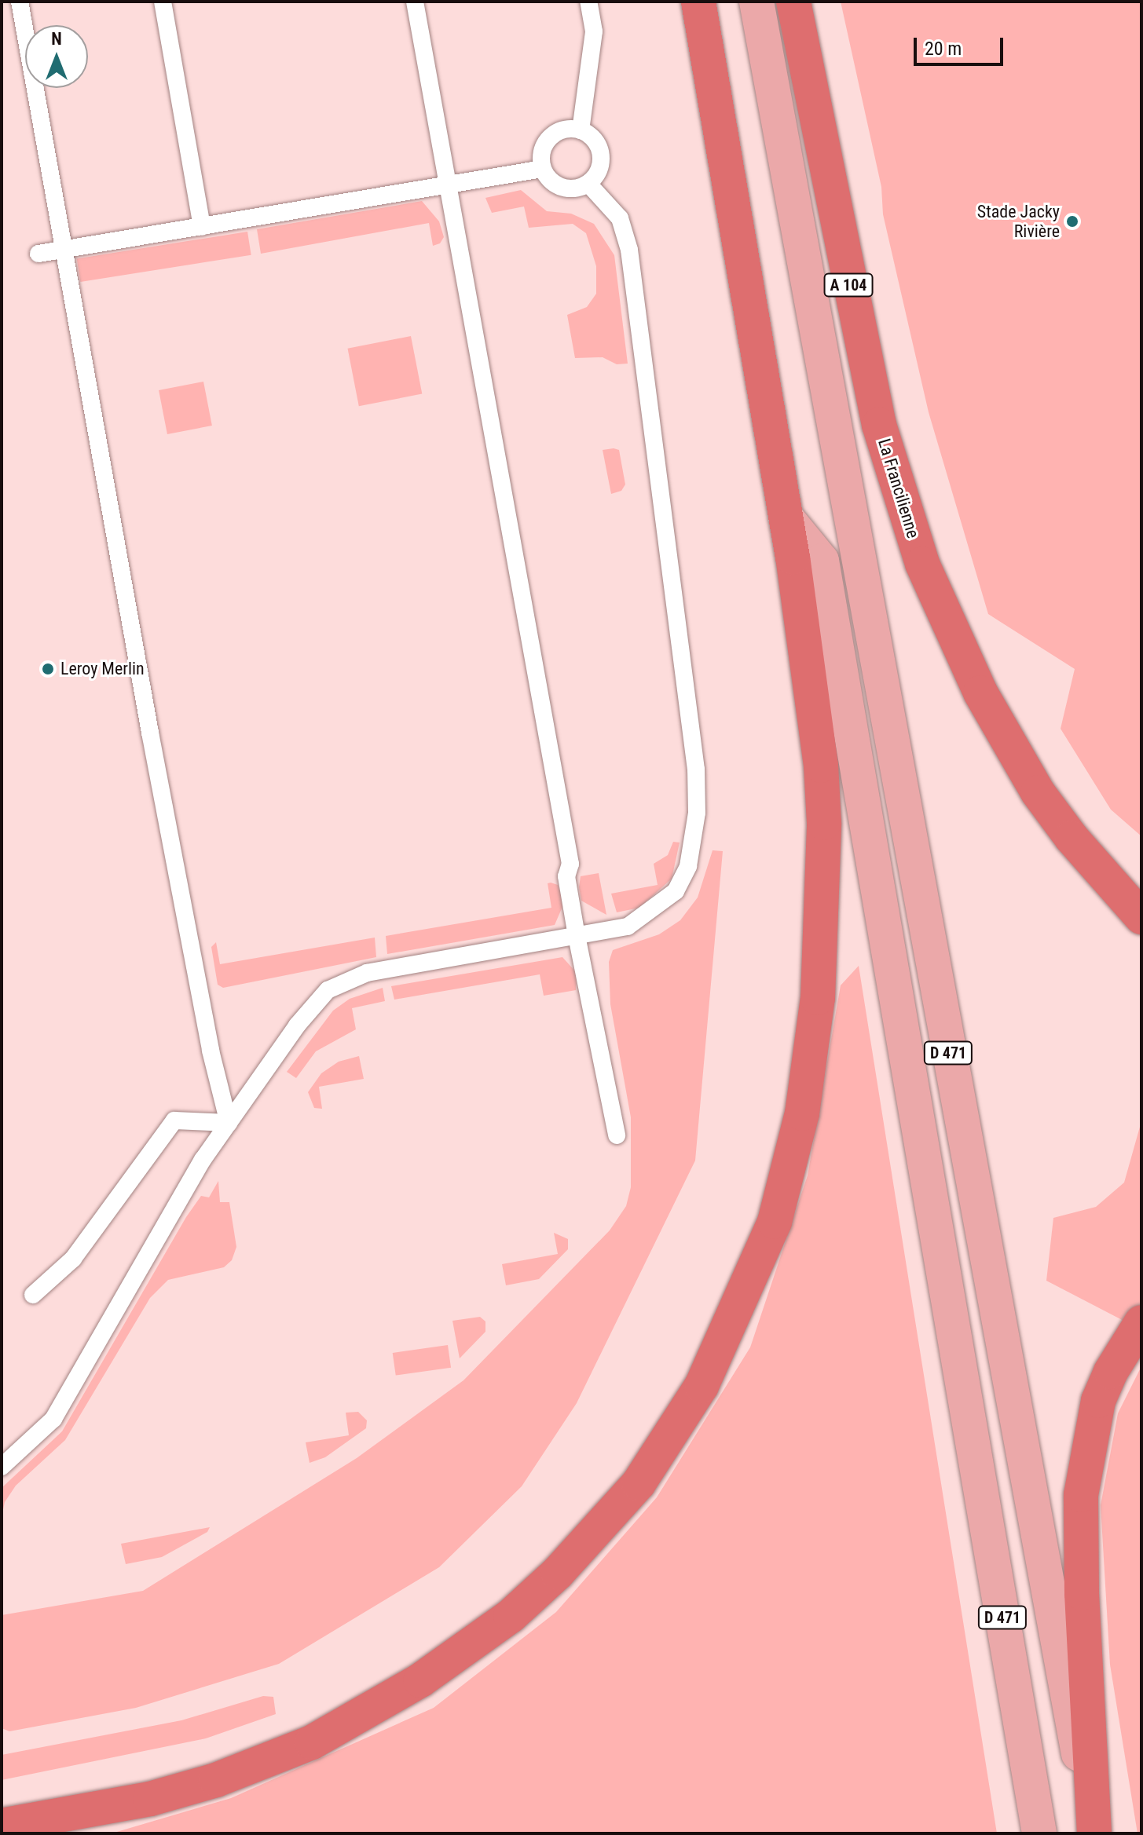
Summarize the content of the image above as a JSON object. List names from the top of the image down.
{
  "streets": {
    "highway": ["A 104", "La Francilienne"],
    "main road": ["D 471"]
  },
  "places": ["Stade Jacky Rivière", "Leroy Merlin"],
  "scale_bar": "20 m",
  "north": "top"
}
